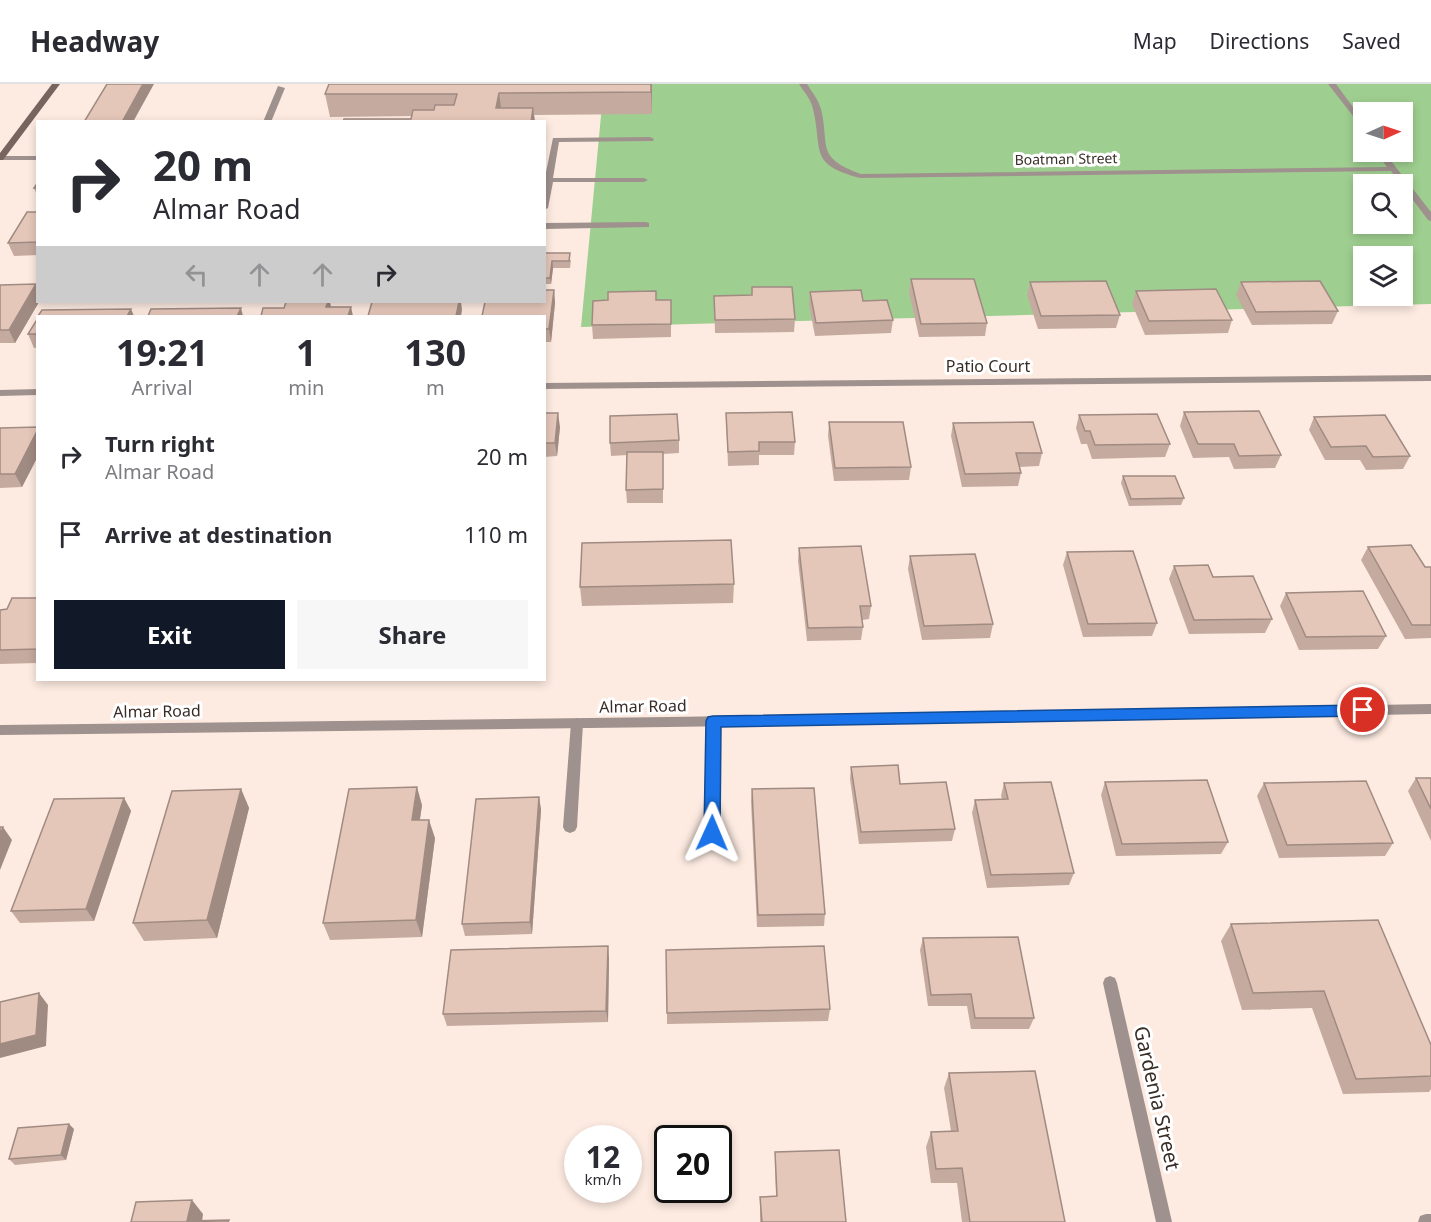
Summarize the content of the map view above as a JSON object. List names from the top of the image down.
{
  "streets": {
    "street": [
      "Boatman Street",
      "Patio Court",
      "Almar Road",
      "Gardenia Street"
    ]
  },
  "north": "right",
  "page": {
    "header": "Headway",
    "nav": ["Map", "Directions", "Saved"],
    "turn": ["20 m", "Almar Road"],
    "eta": [
      "19:21",
      "Arrival",
      "1",
      "min",
      "130",
      "m"
    ],
    "list": [
      {
        "name": "Turn right",
        "note": "Almar Road",
        "value": "20 m"
      },
      {
        "name": "Arrive at destination",
        "value": "110 m"
      }
    ],
    "buttons": ["Exit", "Share"],
    "speed": "12 km/h",
    "limit": "20"
  }
}
